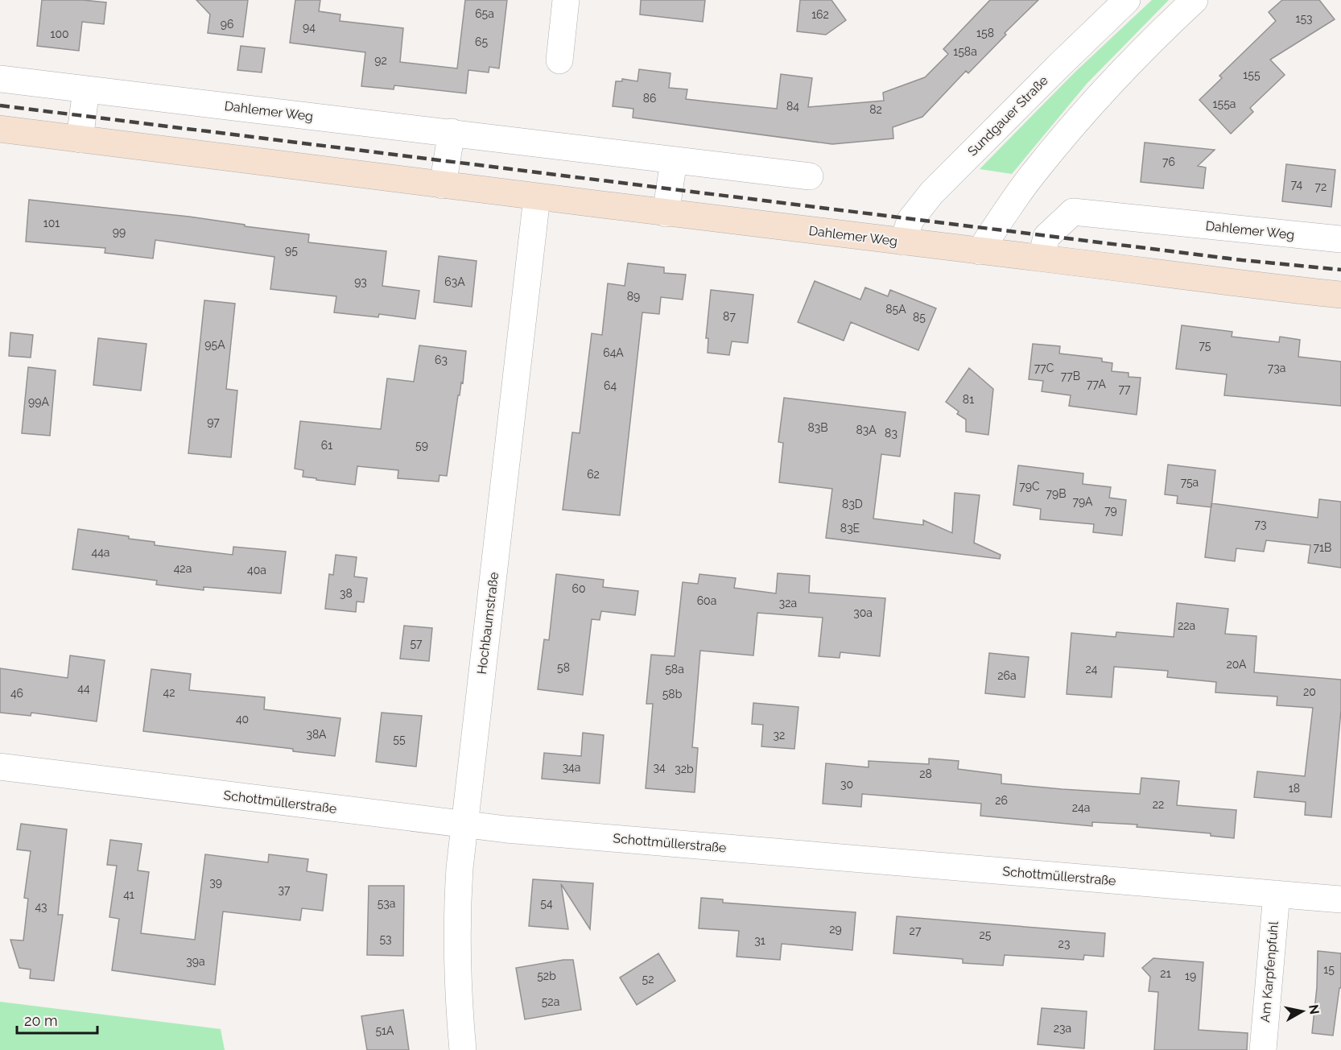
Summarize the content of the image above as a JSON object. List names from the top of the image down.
{
  "streets": {
    "main road": ["Dahlemer Weg"],
    "street": [
      "Sundgauer Straße",
      "Hochbaumstraße",
      "Schottmüllerstraße",
      "Am Karpfenpfuhl"
    ]
  },
  "crossings": [
    ["Dahlemer Weg", "Sundgauer Straße"],
    ["Dahlemer Weg", "Hochbaumstraße"],
    ["Hochbaumstraße", "Schottmüllerstraße"],
    ["Schottmüllerstraße", "Am Karpfenpfuhl"]
  ],
  "house_numbers": [
    "65a",
    "162",
    "153",
    "96",
    "94",
    "158",
    "100",
    "65",
    "158a",
    "92",
    "155",
    "86",
    "155a",
    "84",
    "82",
    "76",
    "74",
    "72",
    "101",
    "99",
    "95",
    "93",
    "63A",
    "89",
    "85A",
    "87",
    "85",
    "95A",
    "75",
    "64A",
    "63",
    "77C",
    "73a",
    "77B",
    "77A",
    "64",
    "77",
    "81",
    "99A",
    "97",
    "83B",
    "83A",
    "83",
    "61",
    "59",
    "62",
    "75a",
    "79C",
    "79B",
    "79A",
    "83D",
    "79",
    "73",
    "83E",
    "71B",
    "44a",
    "42a",
    "40a",
    "60",
    "38",
    "60a",
    "32a",
    "30a",
    "22a",
    "57",
    "20A",
    "58",
    "58a",
    "24",
    "26a",
    "44",
    "20",
    "42",
    "46",
    "58b",
    "40",
    "38A",
    "32",
    "55",
    "34a",
    "34",
    "32b",
    "28",
    "30",
    "18",
    "26",
    "22",
    "24a",
    "39",
    "37",
    "41",
    "53a",
    "54",
    "43",
    "29",
    "27",
    "25",
    "53",
    "31",
    "23",
    "39a",
    "15",
    "21",
    "52b",
    "19",
    "52",
    "52a",
    "23a",
    "51A"
  ],
  "scale_bar": "20 m",
  "north": "right"
}
